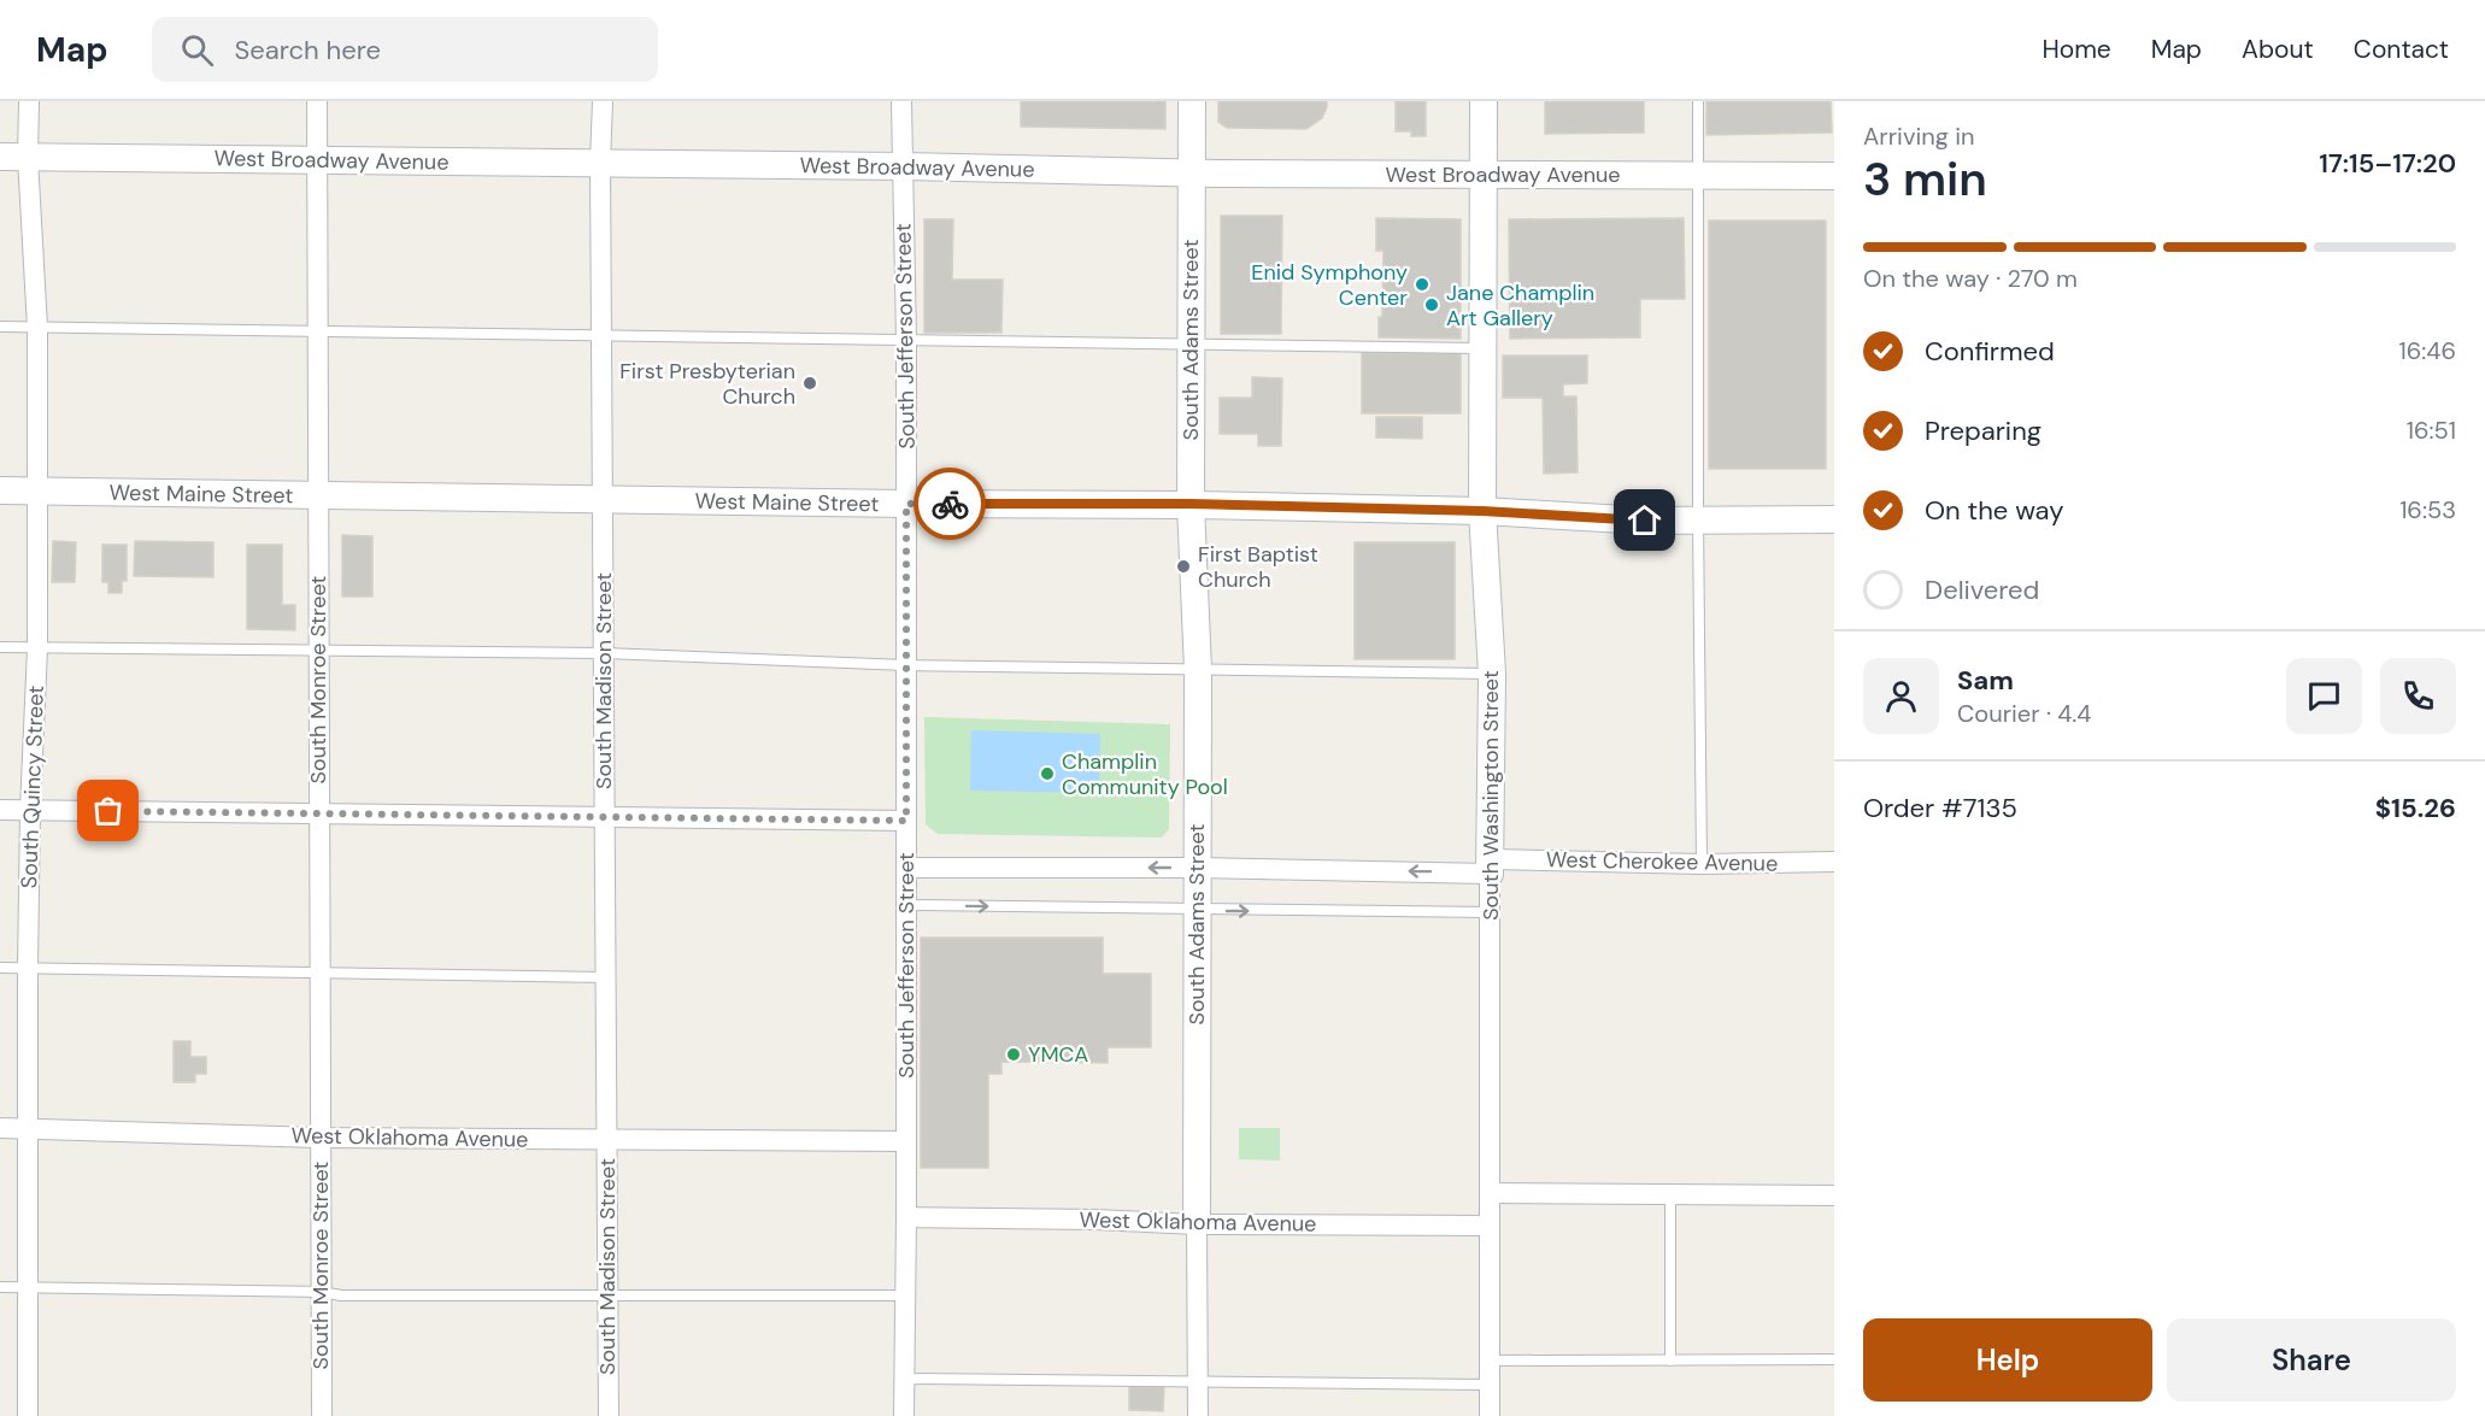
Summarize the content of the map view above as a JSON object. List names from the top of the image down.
{
  "streets": {
    "main road": [
      "West Broadway Avenue",
      "South Adams Street",
      "West Maine Street",
      "South Washington Street"
    ],
    "street": [
      "South Jefferson Street",
      "South Monroe Street",
      "South Madison Street",
      "South Quincy Street",
      "West Cherokee Avenue",
      "West Oklahoma Avenue"
    ]
  },
  "crossings": [
    ["West Broadway Avenue", "South Jefferson Street"],
    ["West Broadway Avenue", "South Adams Street"],
    ["West Broadway Avenue", "South Monroe Street"],
    ["West Broadway Avenue", "South Madison Street"],
    ["West Broadway Avenue", "South Quincy Street"],
    ["West Broadway Avenue", "South Washington Street"],
    ["South Jefferson Street", "West Maine Street"],
    ["South Jefferson Street", "West Cherokee Avenue"],
    ["South Jefferson Street", "West Oklahoma Avenue"],
    ["South Adams Street", "West Maine Street"],
    ["South Adams Street", "West Cherokee Avenue"],
    ["South Adams Street", "West Oklahoma Avenue"],
    ["West Maine Street", "South Monroe Street"],
    ["West Maine Street", "South Madison Street"],
    ["West Maine Street", "South Quincy Street"],
    ["West Maine Street", "South Washington Street"],
    ["South Monroe Street", "West Oklahoma Avenue"],
    ["South Madison Street", "West Oklahoma Avenue"],
    ["South Quincy Street", "West Oklahoma Avenue"],
    ["South Washington Street", "West Cherokee Avenue"],
    ["South Washington Street", "West Oklahoma Avenue"]
  ],
  "one_way": ["West Cherokee Avenue"],
  "places": [
    "Enid Symphony Center",
    "Jane Champlin Art Gallery",
    "First Presbyterian Church",
    "First Baptist Church",
    "Champlin Community Pool",
    "YMCA"
  ],
  "page": {
    "header": "Map",
    "search": "Search here",
    "nav": [
      "Home",
      "Map",
      "About",
      "Contact"
    ],
    "heading": ["3 min", "Arriving in", "17:15–17:20"],
    "panel": [
      "Sam",
      "Courier · 4.4",
      "Order #7135",
      "$15.26"
    ],
    "bar": "On the way · 270 m",
    "list": [
      ["Confirmed", "16:46"],
      ["Preparing", "16:51"],
      ["On the way", "16:53"],
      "Delivered"
    ],
    "buttons": ["Help", "Share"]
  }
}
